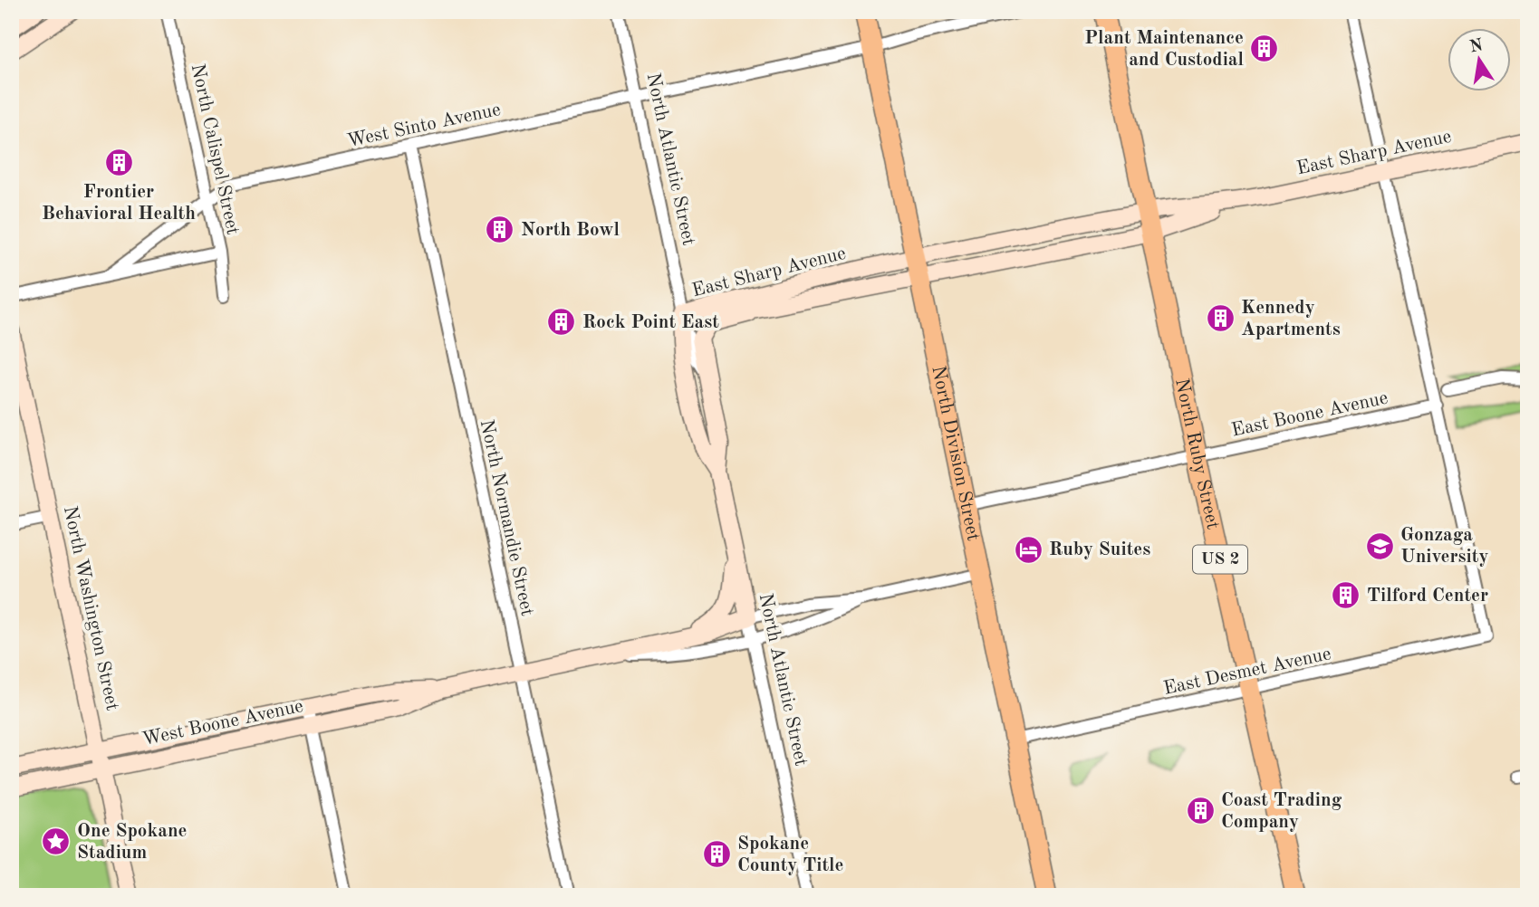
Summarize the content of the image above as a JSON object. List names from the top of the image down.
{
  "streets": {
    "main road": ["North Division Street", "North Ruby Street", "US 2"],
    "street": [
      "West Sinto Avenue",
      "North Calispel Street",
      "East Sharp Avenue",
      "North Atlantic Street",
      "East Boone Avenue",
      "North Normandie Street",
      "North Washington Street",
      "East Desmet Avenue",
      "West Boone Avenue"
    ]
  },
  "crossings": [
    ["West Sinto Avenue", "North Calispel Street"],
    ["West Sinto Avenue", "North Atlantic Street"],
    ["West Sinto Avenue", "North Division Street"],
    ["West Sinto Avenue", "North Normandie Street"],
    ["East Sharp Avenue", "North Atlantic Street"],
    ["East Sharp Avenue", "North Division Street"],
    ["East Sharp Avenue", "North Ruby Street"],
    ["North Atlantic Street", "West Boone Avenue"],
    ["East Boone Avenue", "North Division Street"],
    ["East Boone Avenue", "North Ruby Street"],
    ["East Boone Avenue", "East Desmet Avenue"],
    ["North Division Street", "East Desmet Avenue"],
    ["North Division Street", "West Boone Avenue"],
    ["North Ruby Street", "East Desmet Avenue"],
    ["North Normandie Street", "West Boone Avenue"],
    ["North Washington Street", "West Boone Avenue"]
  ],
  "places": {
    "building": [
      "Plant Maintenance and Custodial",
      "Frontier Behavioral Health",
      "North Bowl",
      "Kennedy Apartments",
      "Rock Point East",
      "Tilford Center",
      "Coast Trading Company",
      "Spokane County Title"
    ],
    "school or university": ["Gonzaga University"],
    "hotel": ["Ruby Suites"],
    "place": ["One Spokane Stadium"]
  },
  "north": "top"
}
